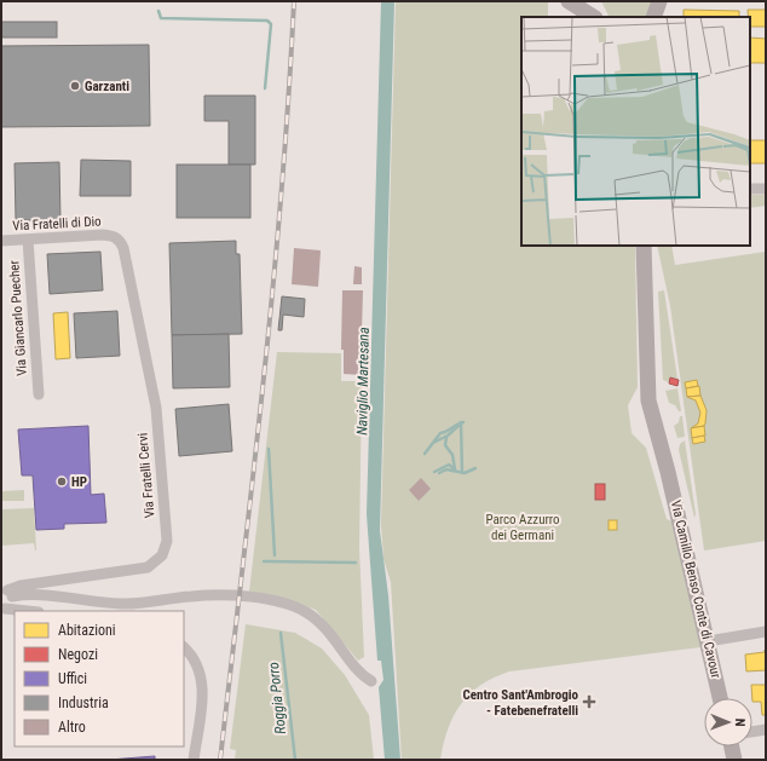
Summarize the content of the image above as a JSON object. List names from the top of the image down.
{
  "streets": {
    "street": [
      "Via Fratelli di Dio",
      "Via Giancarlo Puecher",
      "Via Fratelli Cervi",
      "Via Camillo Benso Conte di Cavour"
    ]
  },
  "crossings": [
    ["Via Fratelli di Dio", "Via Giancarlo Puecher"],
    ["Via Fratelli di Dio", "Via Fratelli Cervi"]
  ],
  "water": ["Naviglio Martesana", "Roggia Porro"],
  "parks": ["Parco Azzurro dei Germani"],
  "places": {
    "other": ["Garzanti", "HP"],
    "health": ["Centro Sant'Ambrogio - Fatebenefratelli"]
  },
  "legend": [
    "Abitazioni",
    "Negozi",
    "Uffici",
    "Industria",
    "Altro"
  ],
  "north": "right"
}
